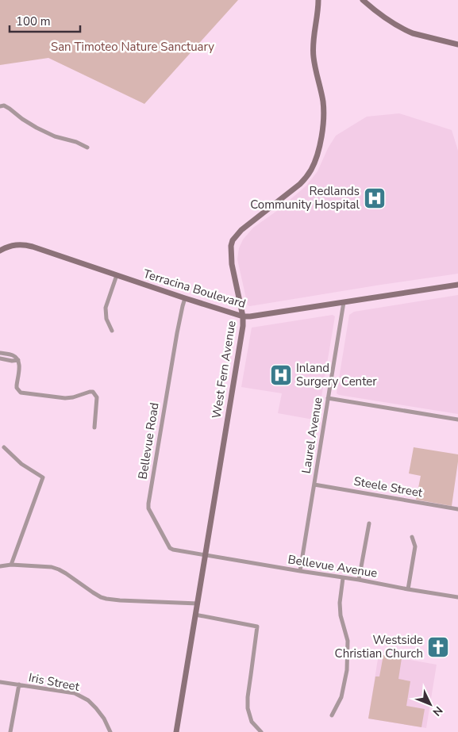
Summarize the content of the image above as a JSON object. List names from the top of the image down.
{
  "streets": {
    "main road": ["Terracina Boulevard", "West Fern Avenue"],
    "street": [
      "Laurel Avenue",
      "Bellevue Road",
      "Steele Street",
      "Bellevue Avenue",
      "Iris Street"
    ]
  },
  "crossings": [
    ["Terracina Boulevard", "West Fern Avenue"],
    ["Terracina Boulevard", "Laurel Avenue"],
    ["Terracina Boulevard", "Bellevue Road"],
    ["West Fern Avenue", "Bellevue Road"],
    ["West Fern Avenue", "Bellevue Avenue"],
    ["Laurel Avenue", "Steele Street"],
    ["Laurel Avenue", "Bellevue Avenue"],
    ["Bellevue Road", "Bellevue Avenue"]
  ],
  "parks": ["San Timoteo Nature Sanctuary"],
  "places": {
    "hospital": ["Redlands Community Hospital", "Inland Surgery Center"],
    "church": ["Westside Christian Church"]
  },
  "scale_bar": "100 m",
  "north": "bottom right"
}
